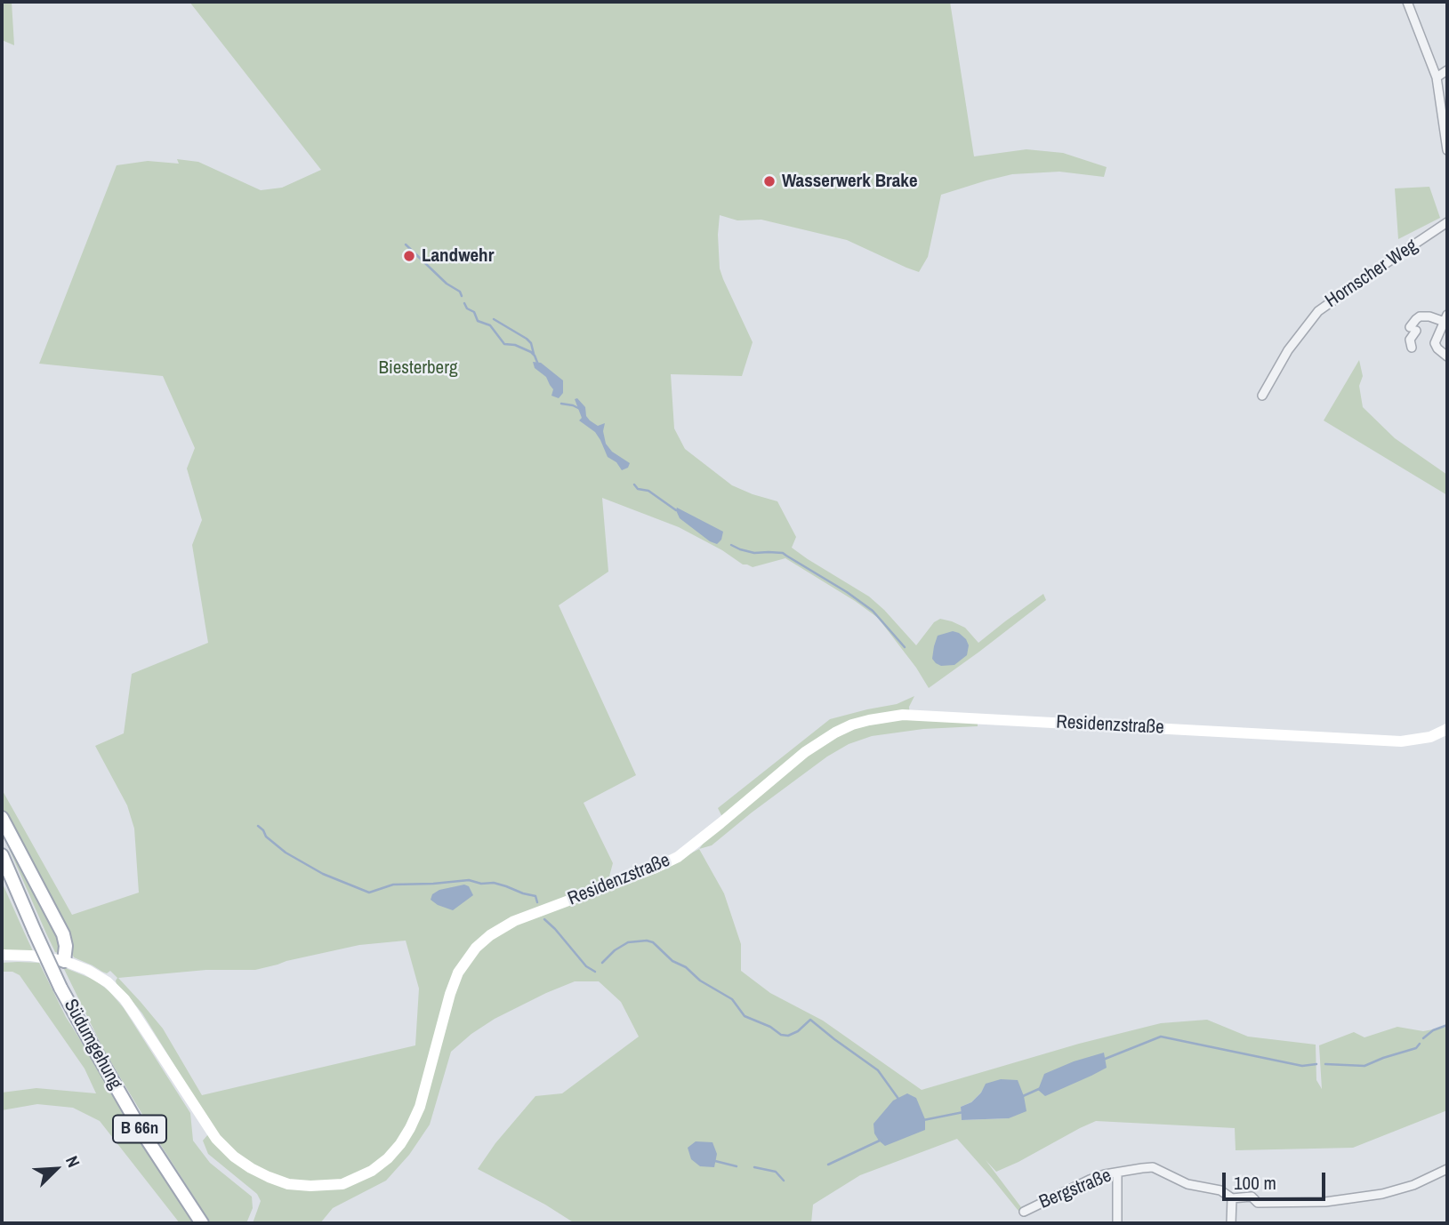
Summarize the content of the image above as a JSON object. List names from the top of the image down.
{
  "streets": {
    "main road": ["Residenzstraße", "Südumgehung", "B 66n"],
    "street": ["Hornscher Weg", "Bergstraße"]
  },
  "crossings": [
    ["Südumgehung", "B 66n"]
  ],
  "parks": ["Biesterberg"],
  "places": ["Wasserwerk Brake", "Landwehr"],
  "scale_bar": "100 m",
  "north": "top right"
}
